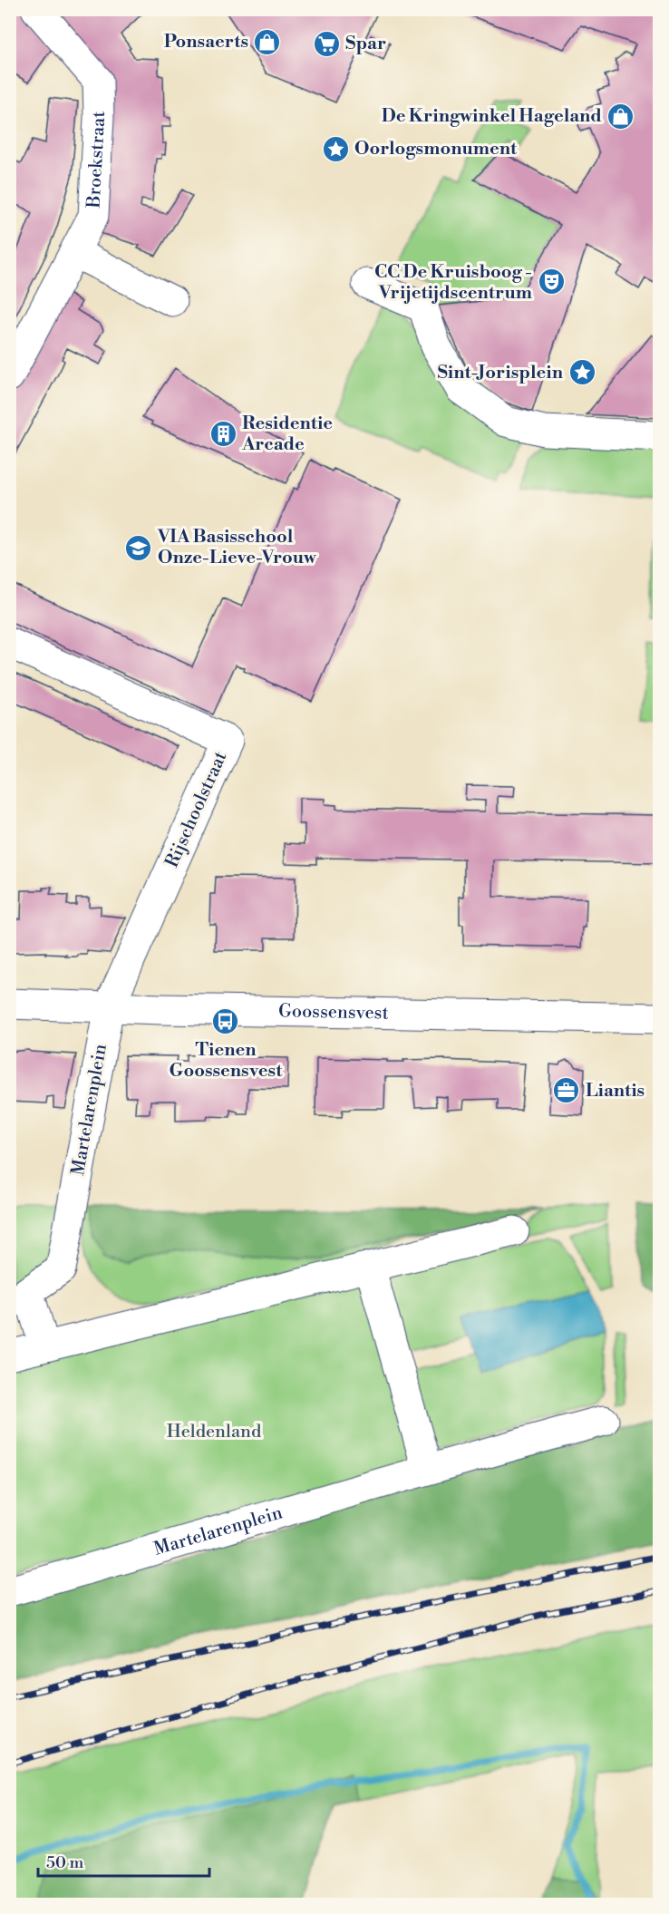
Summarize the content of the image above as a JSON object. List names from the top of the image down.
{
  "streets": {
    "street": [
      "Broekstraat",
      "Rijschoolstraat",
      "Goossensvest",
      "Martelarenplein"
    ]
  },
  "crossings": [
    ["Rijschoolstraat", "Goossensvest"],
    ["Rijschoolstraat", "Martelarenplein"],
    ["Goossensvest", "Martelarenplein"]
  ],
  "parks": ["Heldenland"],
  "places": {
    "shop": ["Ponsaerts", "De Kringwinkel Hageland"],
    "supermarket": ["Spar"],
    "place": ["Oorlogsmonument", "Sint-Jorisplein"],
    "theatre": ["CC De Kruisboog - Vrijetijdscentrum"],
    "building": ["Residentie Arcade"],
    "school or university": ["VIA Basisschool Onze-Lieve-Vrouw"],
    "bus stop": ["Tienen Goossensvest"],
    "office": ["Liantis"]
  },
  "scale_bar": "50 m"
}
